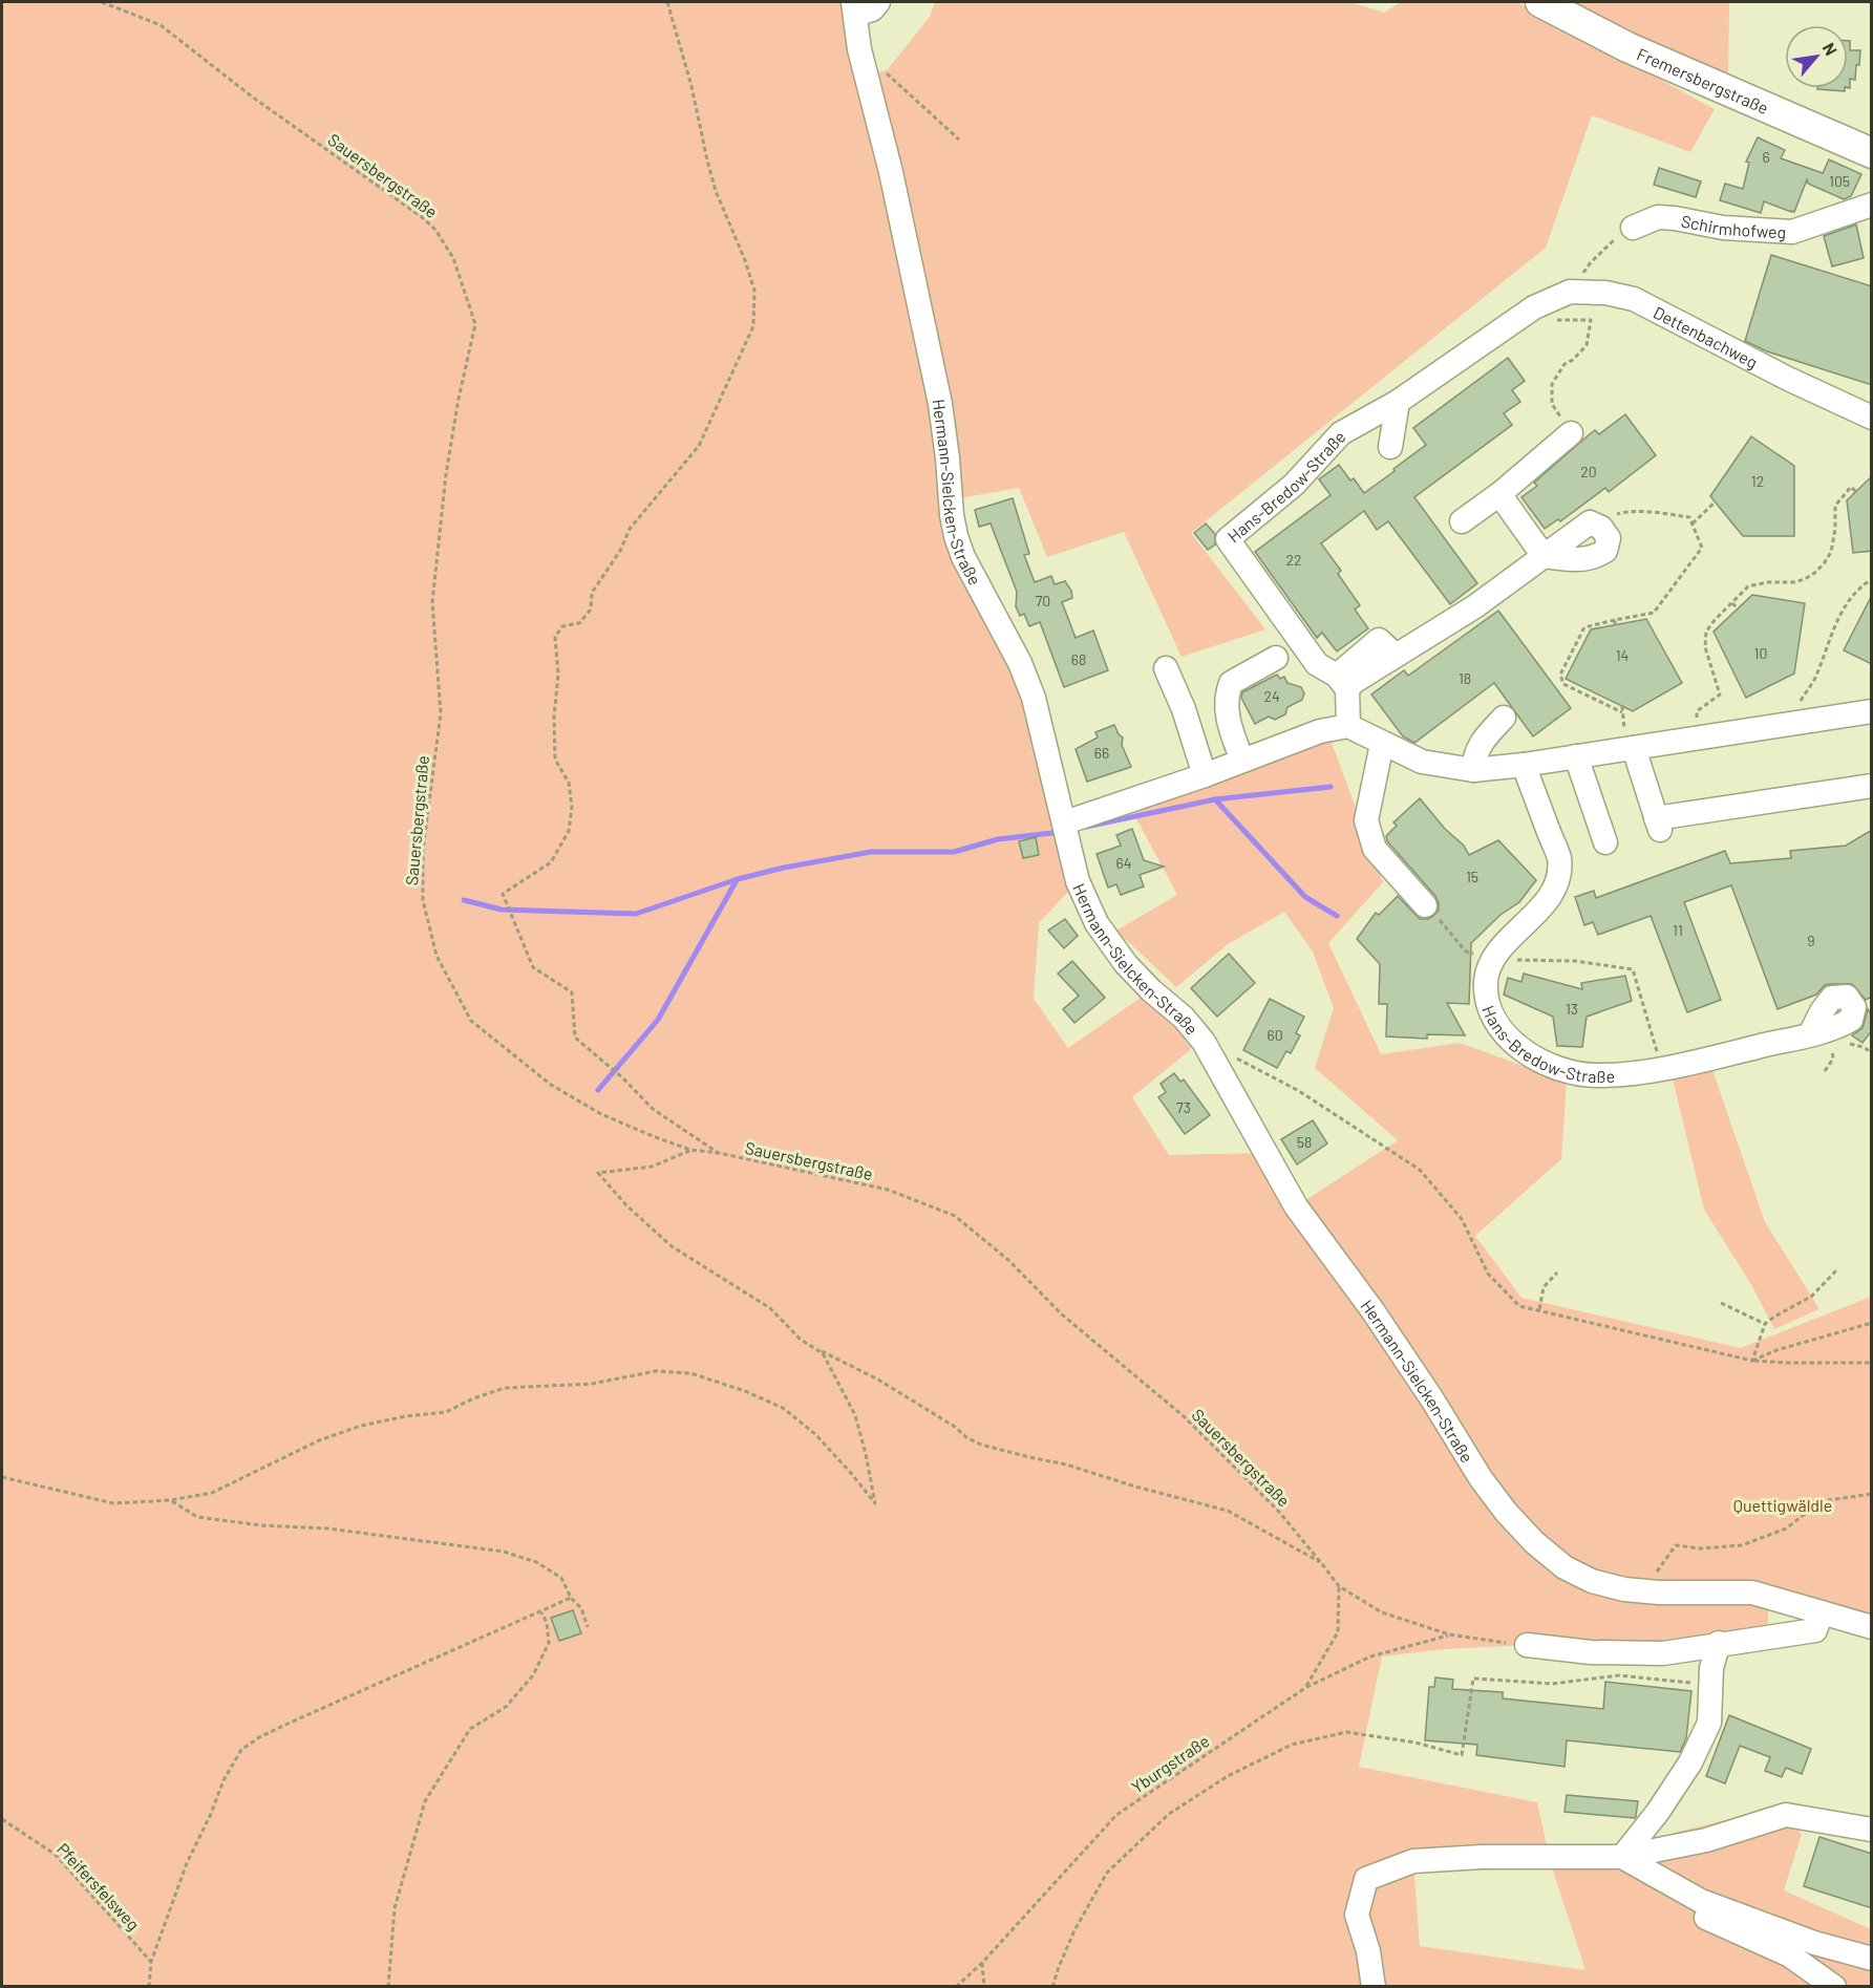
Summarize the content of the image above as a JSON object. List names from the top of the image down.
{
  "streets": {
    "main road": ["Fremersbergstraße"],
    "street": [
      "Schirmhofweg",
      "Dettenbachweg",
      "Hans-Bredow-Straße",
      "Hermann-Sielcken-Straße"
    ],
    "path": ["Sauersbergstraße", "Yburgstraße", "Pfeifersfelsweg"]
  },
  "crossings": [
    ["Sauersbergstraße", "Yburgstraße"],
    ["Dettenbachweg", "Hans-Bredow-Straße"]
  ],
  "parks": ["Quettigwäldle"],
  "house_numbers": [
    "6",
    "105",
    "20",
    "12",
    "22",
    "70",
    "10",
    "14",
    "68",
    "18",
    "24",
    "66",
    "64",
    "15",
    "11",
    "9",
    "13",
    "60",
    "73",
    "58"
  ],
  "north": "top right"
}
